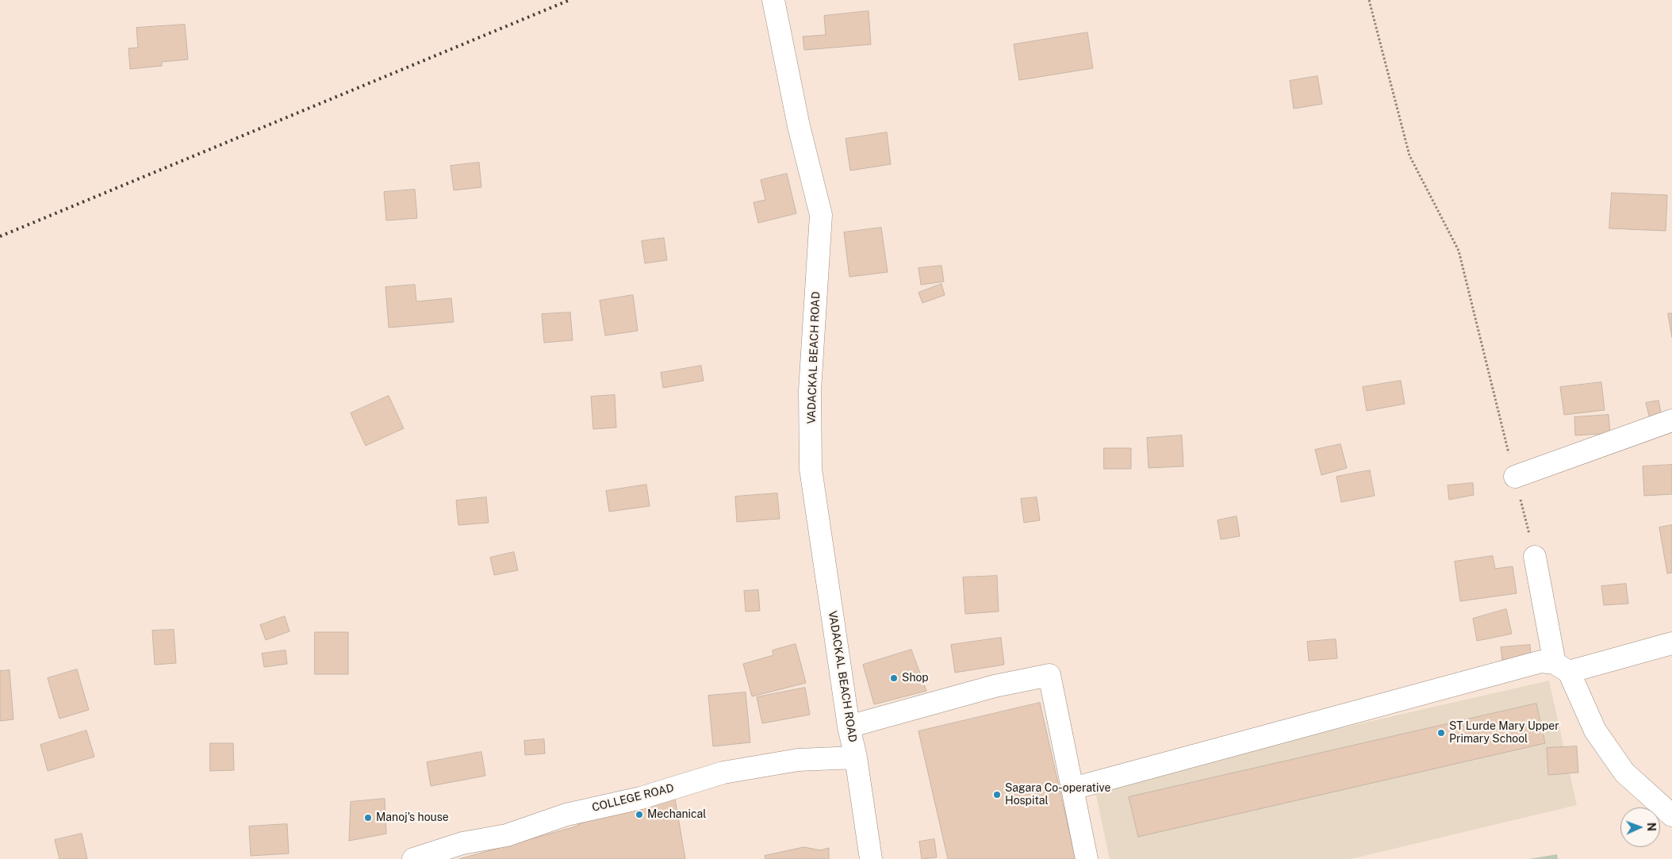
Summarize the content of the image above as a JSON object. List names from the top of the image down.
{
  "streets": {
    "street": ["VADACKAL BEACH ROAD", "COLLEGE ROAD"]
  },
  "crossings": [
    ["VADACKAL BEACH ROAD", "COLLEGE ROAD"]
  ],
  "places": [
    "Shop",
    "ST Lurde Mary Upper Primary School",
    "Sagara Co-operative Hospital",
    "Mechanical",
    "Manoj's house"
  ],
  "north": "right"
}
